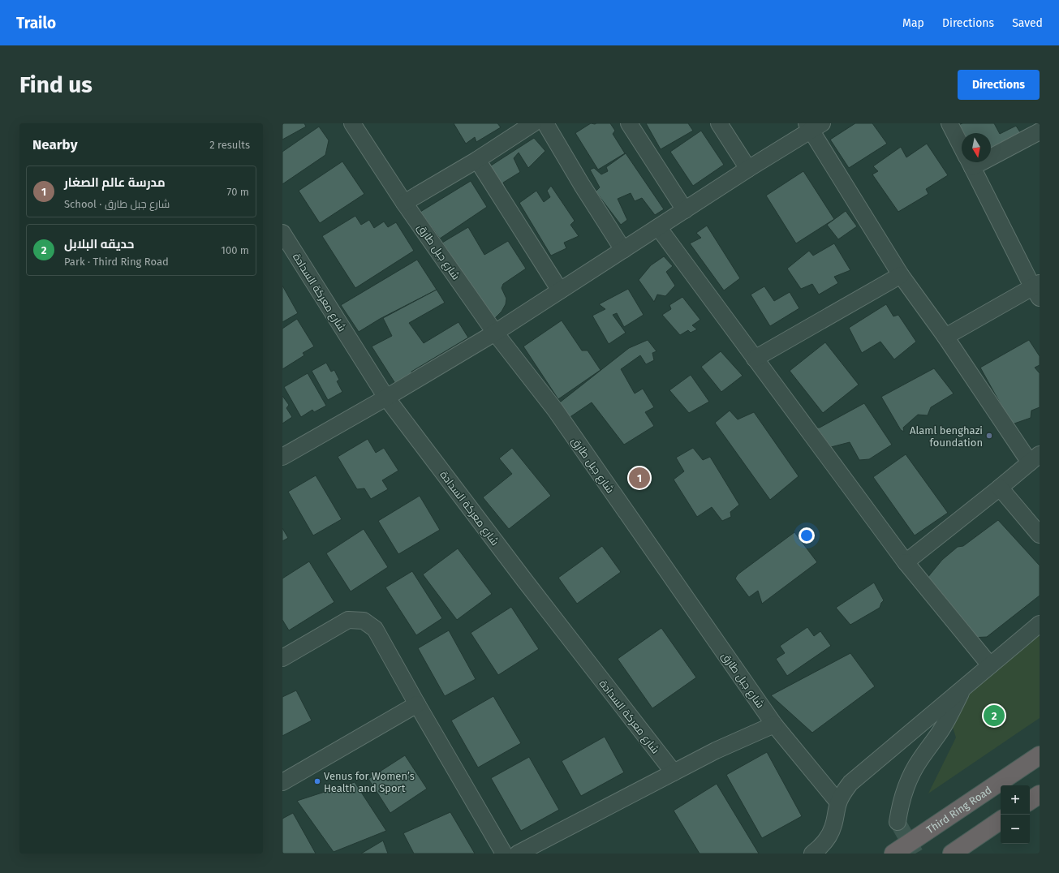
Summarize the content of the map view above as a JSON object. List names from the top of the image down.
{
  "streets": {
    "highway": ["Third Ring Road"],
    "street": ["شارع جبل طارق", "شارع معركة السدادة"]
  },
  "places": ["Alaml benghazi foundation", "Venus for Women’s Health and Sport"],
  "north": "bottom",
  "page": {
    "header": "Trailo",
    "nav": ["Map", "Directions", "Saved"],
    "buttons": "Directions",
    "title": "Find us",
    "heading": ["Nearby", "2 results"],
    "list": [
      {
        "mark": "1",
        "name": "مدرسة عالم الصغار",
        "note": "School · شارع جبل طارق",
        "value": "70 m"
      },
      {
        "mark": "2",
        "name": "حديقه البلابل",
        "note": "Park · Third Ring Road",
        "value": "100 m"
      }
    ],
    "pins": ["1", "2"],
    "map_buttons": ["+", "−"]
  }
}
